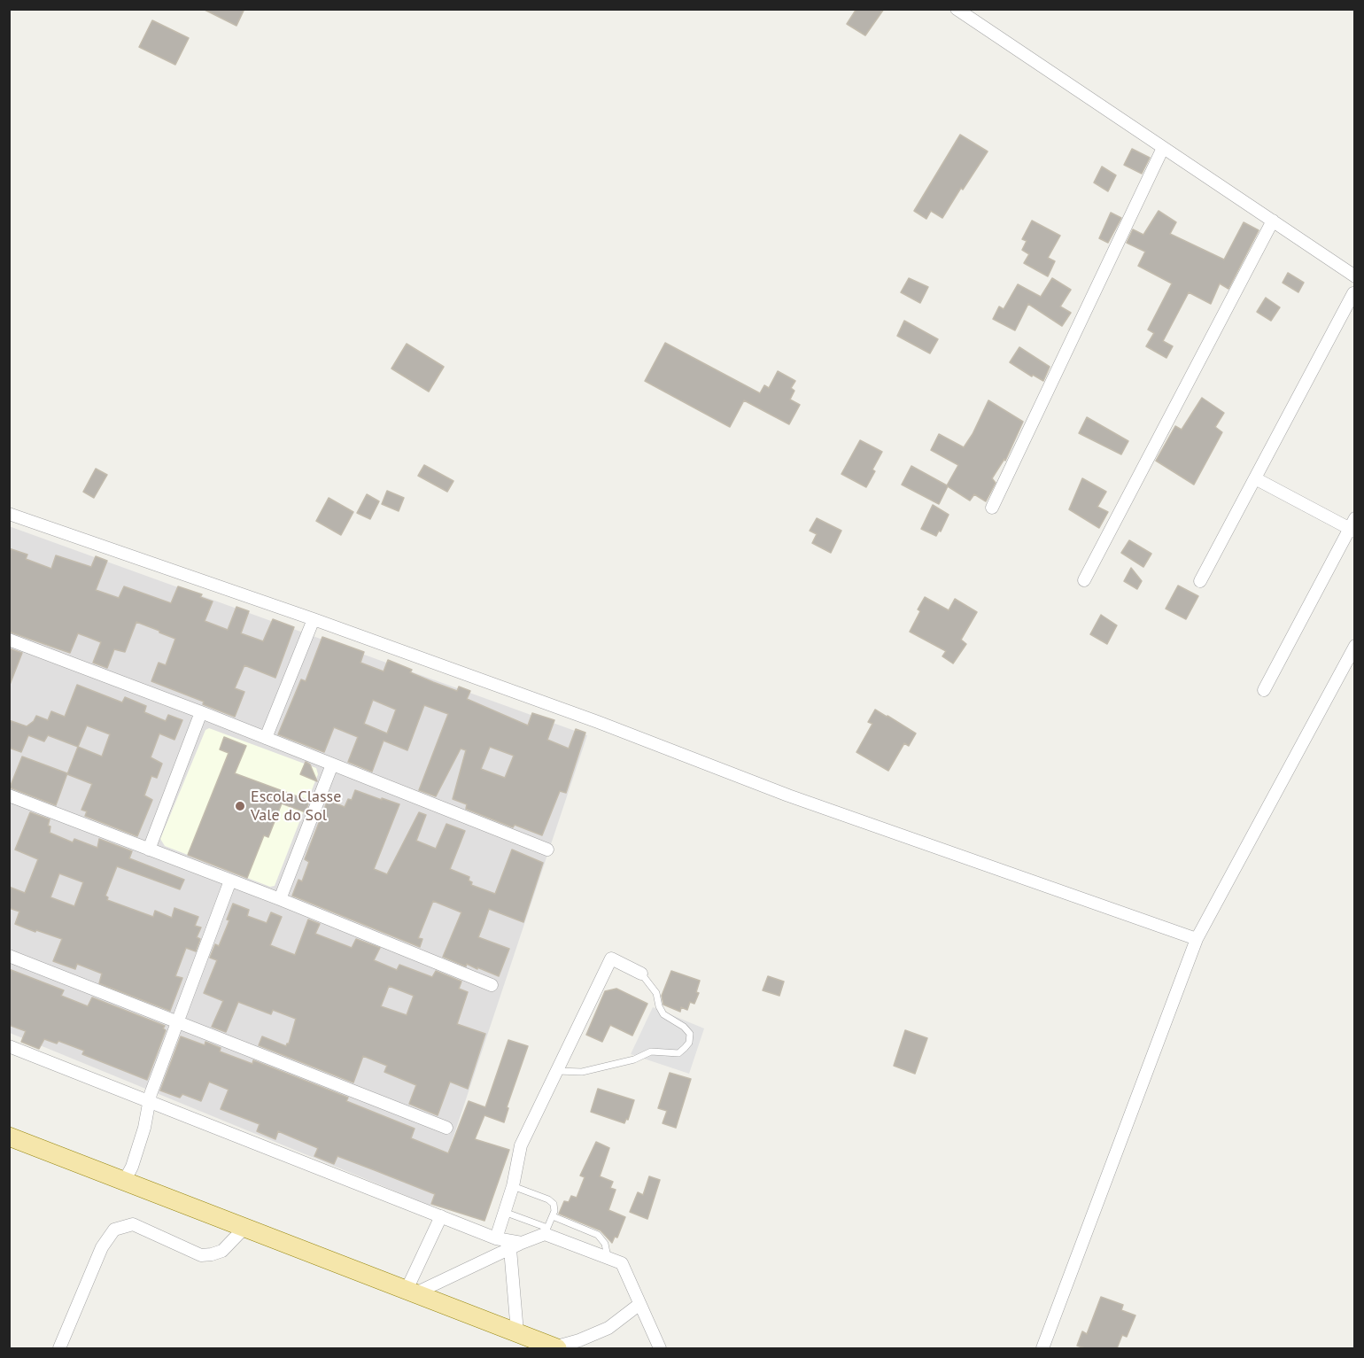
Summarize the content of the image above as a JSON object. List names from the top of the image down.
{
  "places": ["Escola Classe Vale do Sol"]
}
